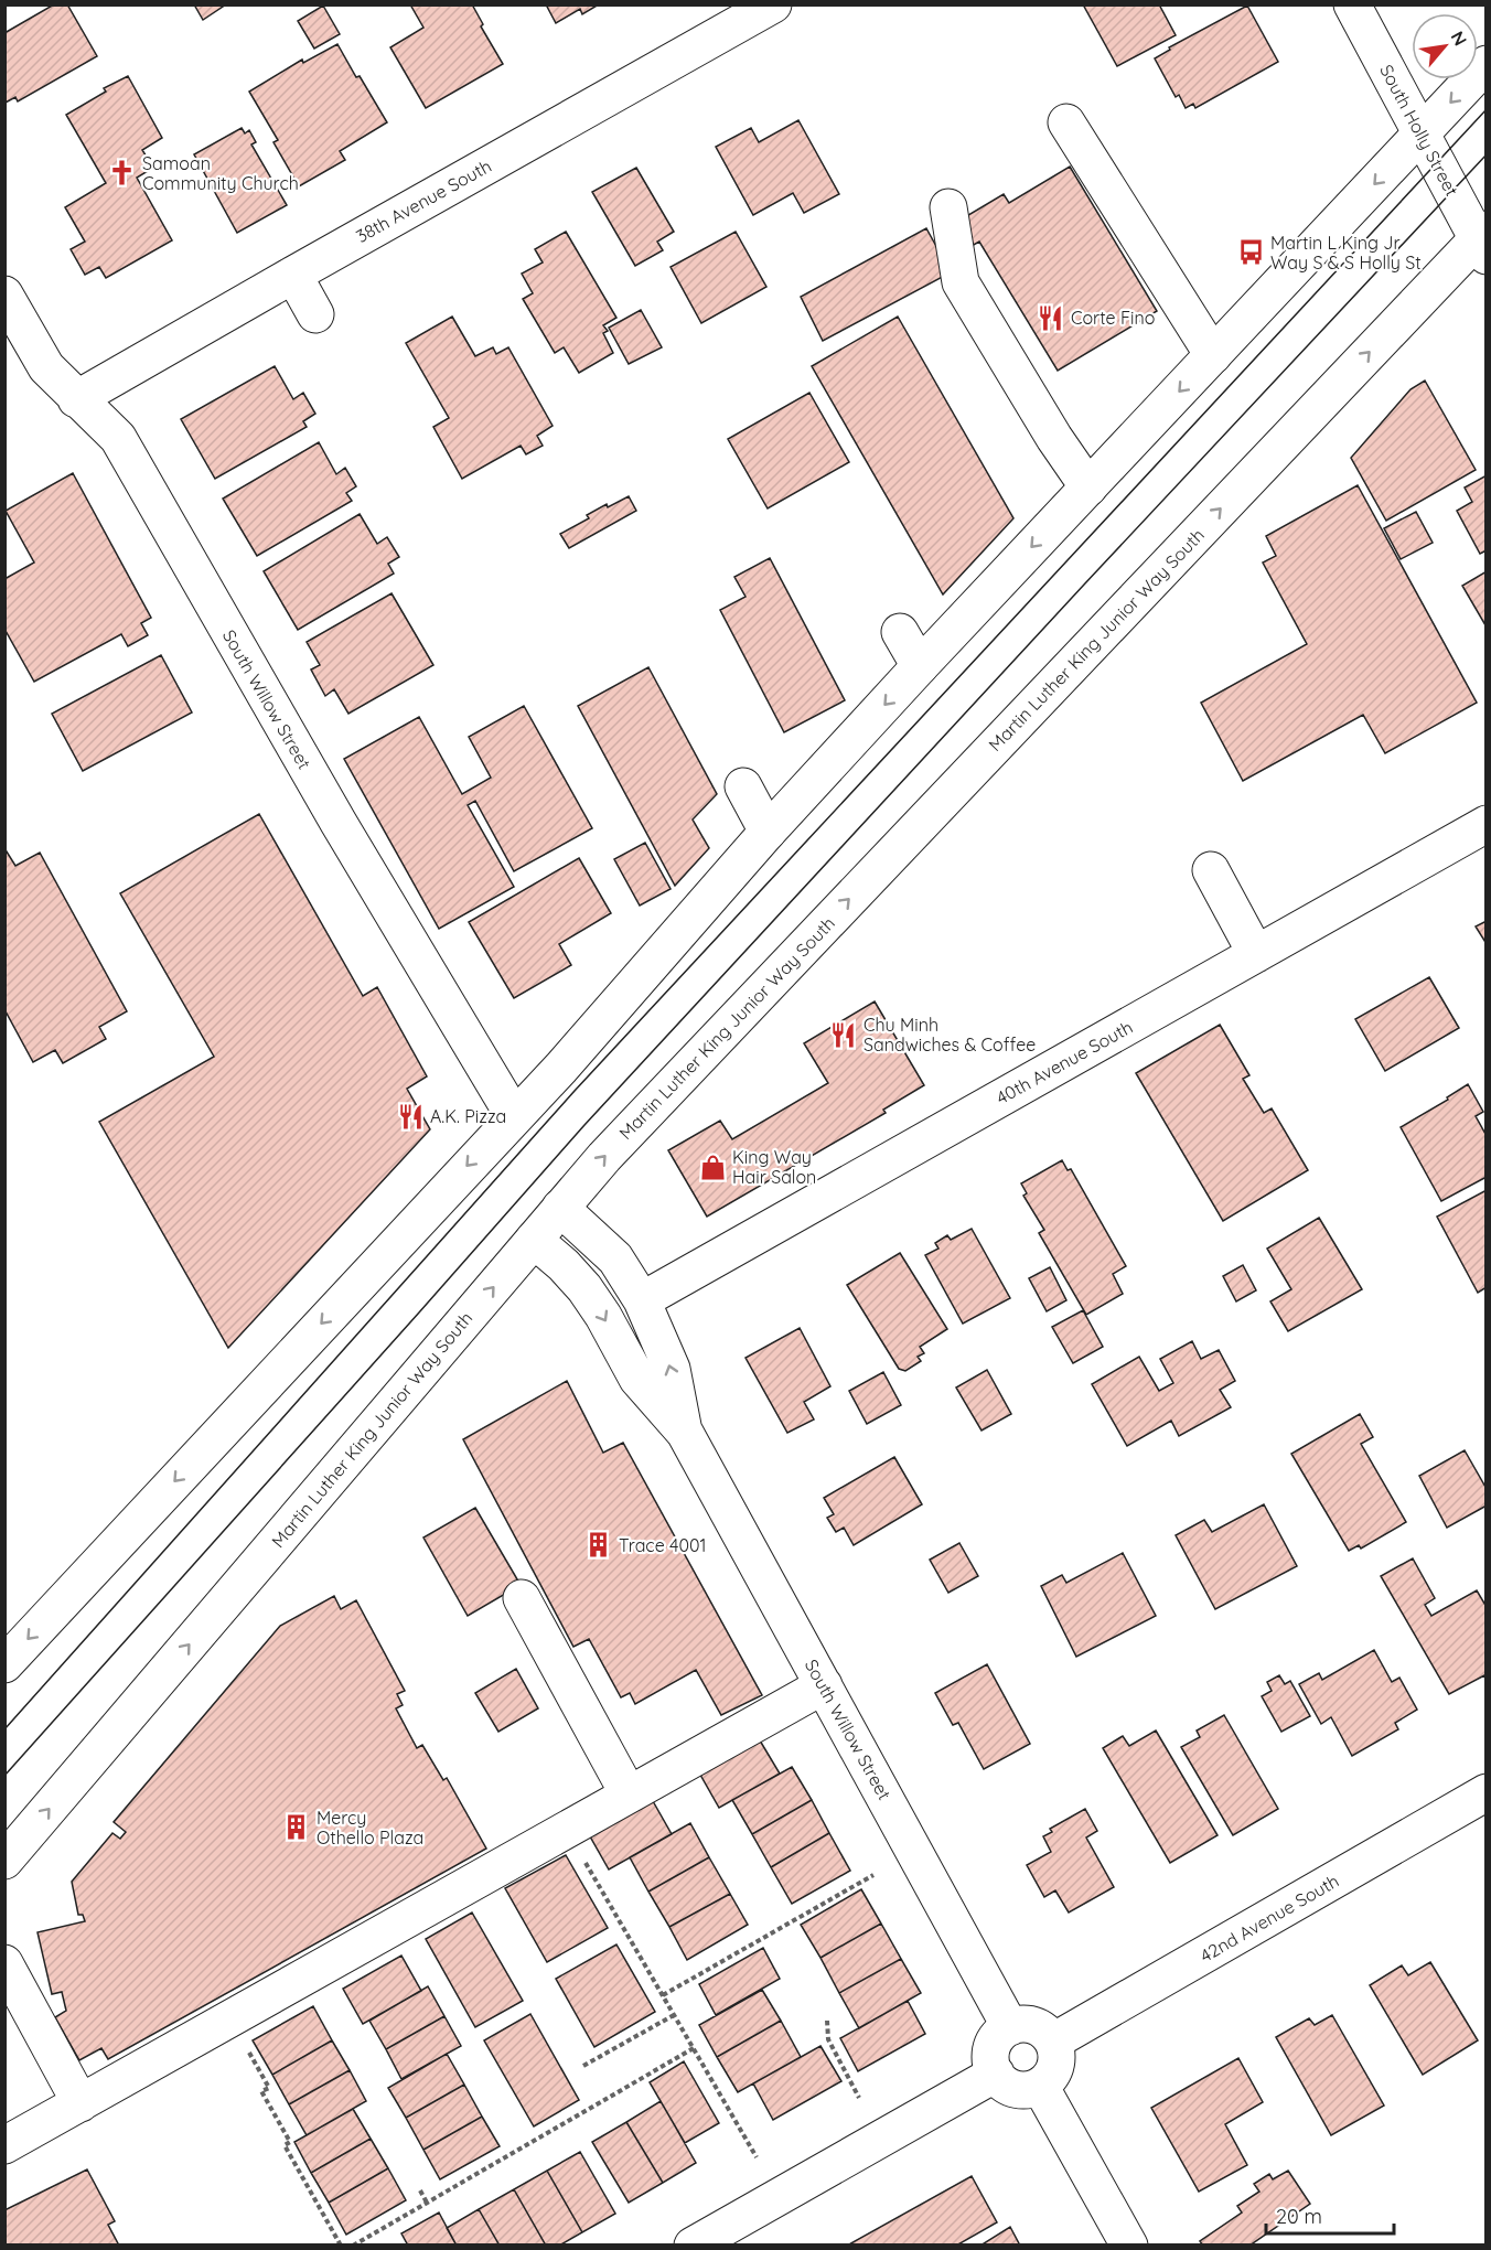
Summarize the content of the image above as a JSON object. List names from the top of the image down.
{
  "streets": {
    "street": [
      "South Holly Street",
      "38th Avenue South",
      "Martin Luther King Junior Way South",
      "South Willow Street",
      "40th Avenue South",
      "42nd Avenue South"
    ]
  },
  "crossings": [
    ["South Holly Street", "Martin Luther King Junior Way South"],
    ["38th Avenue South", "South Willow Street"],
    ["Martin Luther King Junior Way South", "South Willow Street"],
    ["South Willow Street", "40th Avenue South"],
    ["South Willow Street", "42nd Avenue South"]
  ],
  "places": {
    "church": ["Samoan Community Church"],
    "bus stop": ["Martin L King Jr Way S & S Holly St"],
    "restaurant": ["Corte Fino", "Chu Minh Sandwiches & Coffee", "A.K. Pizza"],
    "shop": ["King Way Hair Salon"],
    "building": ["Trace 4001", "Mercy Othello Plaza"]
  },
  "scale_bar": "20 m",
  "north": "top right"
}
